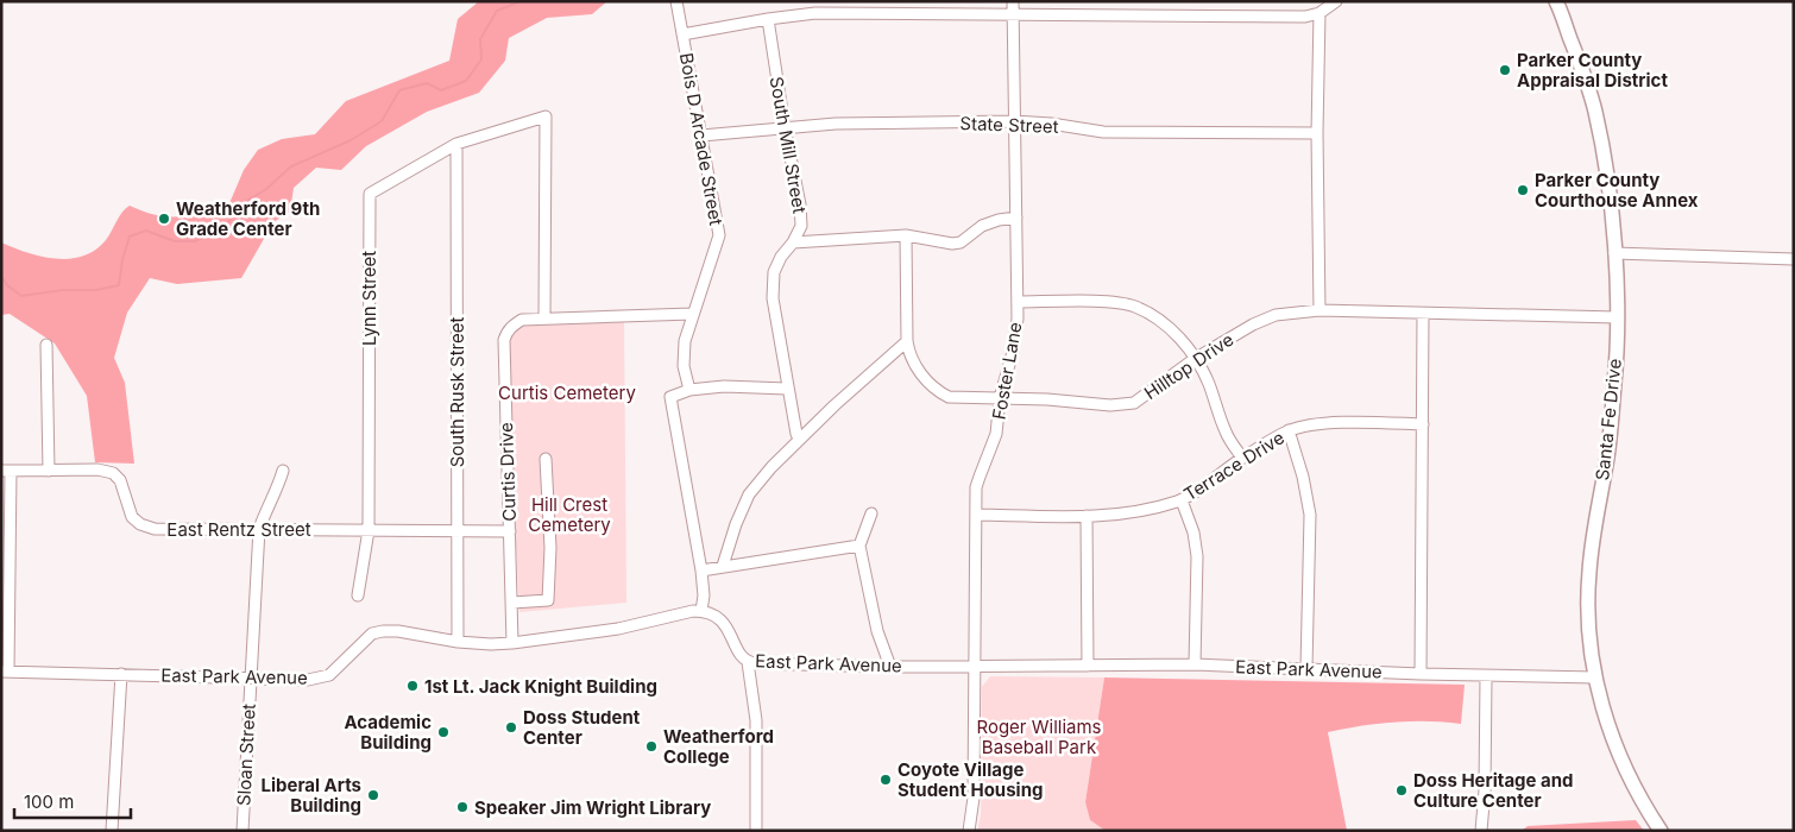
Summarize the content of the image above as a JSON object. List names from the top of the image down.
{
  "streets": {
    "main road": ["Santa Fe Drive"],
    "street": [
      "State Street",
      "Bois D Arcade Street",
      "South Mill Street",
      "Lynn Street",
      "Hilltop Drive",
      "Foster Lane",
      "South Rusk Street",
      "Terrace Drive",
      "Curtis Drive",
      "East Rentz Street",
      "East Park Avenue",
      "Sloan Street"
    ]
  },
  "crossings": [
    ["State Street", "Bois D Arcade Street"],
    ["State Street", "South Mill Street"],
    ["State Street", "Foster Lane"],
    ["Lynn Street", "South Rusk Street"],
    ["Lynn Street", "Curtis Drive"],
    ["Lynn Street", "East Rentz Street"],
    ["Hilltop Drive", "Foster Lane"],
    ["Hilltop Drive", "Santa Fe Drive"],
    ["Foster Lane", "Terrace Drive"],
    ["Foster Lane", "East Park Avenue"],
    ["South Rusk Street", "East Rentz Street"],
    ["South Rusk Street", "East Park Avenue"],
    ["Santa Fe Drive", "East Park Avenue"],
    ["Curtis Drive", "East Rentz Street"],
    ["Curtis Drive", "East Park Avenue"],
    ["East Rentz Street", "Sloan Street"],
    ["East Park Avenue", "Sloan Street"]
  ],
  "parks": ["Curtis Cemetery", "Hill Crest Cemetery", "Roger Williams Baseball Park"],
  "places": [
    "Parker County Appraisal District",
    "Parker County Courthouse Annex",
    "Weatherford 9th Grade Center",
    "1st Lt. Jack Knight Building",
    "Doss Student Center",
    "Academic Building",
    "Weatherford College",
    "Coyote Village Student Housing",
    "Doss Heritage and Culture Center",
    "Liberal Arts Building",
    "Speaker Jim Wright Library"
  ],
  "scale_bar": "100 m"
}
